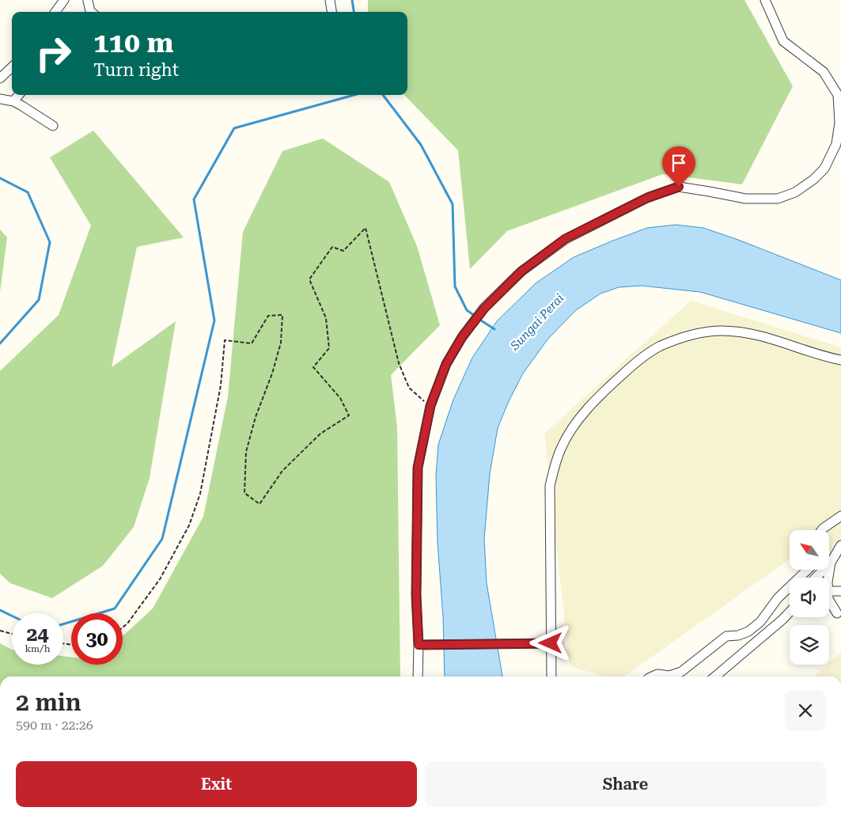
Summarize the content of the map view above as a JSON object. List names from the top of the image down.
{
  "water": ["Sungai Perai"],
  "north": "top left",
  "page": {
    "turn": ["110 m", "Turn right"],
    "speed": "24 km/h",
    "limit": "30",
    "heading": ["2 min", "590 m · 22:26"],
    "buttons": ["Exit", "Share"]
  }
}
